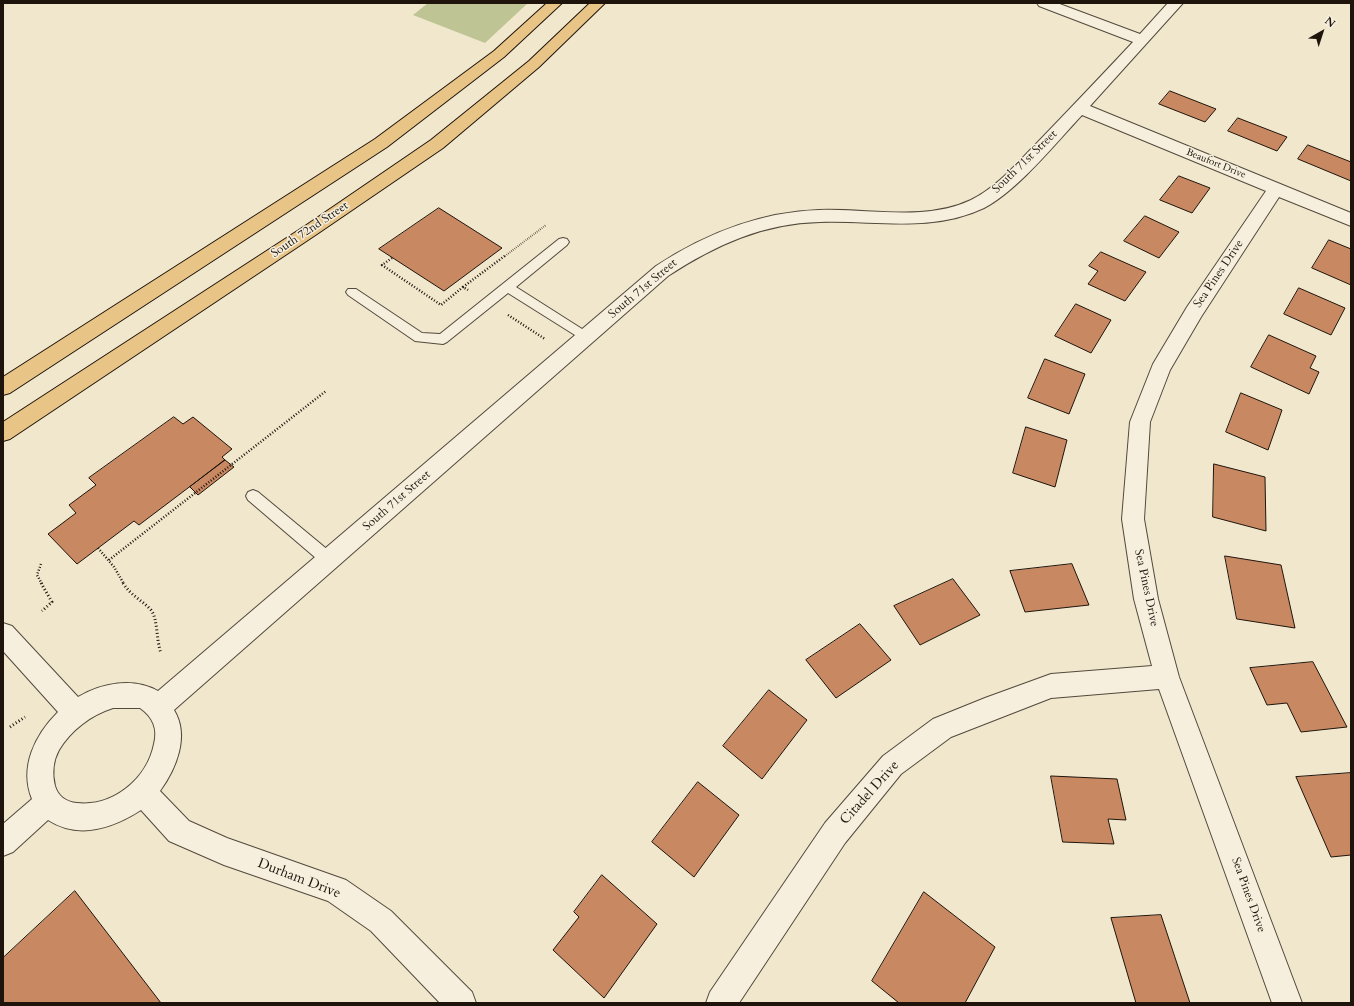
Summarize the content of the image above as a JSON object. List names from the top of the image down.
{
  "streets": {
    "main road": ["South 72nd Street"],
    "street": [
      "South 71st Street",
      "Beaufort Drive",
      "Sea Pines Drive",
      "Citadel Drive",
      "Durham Drive"
    ]
  },
  "crossings": [
    ["South 71st Street", "Beaufort Drive"],
    ["South 71st Street", "Durham Drive"],
    ["Beaufort Drive", "Sea Pines Drive"],
    ["Sea Pines Drive", "Citadel Drive"]
  ],
  "north": "top right"
}
